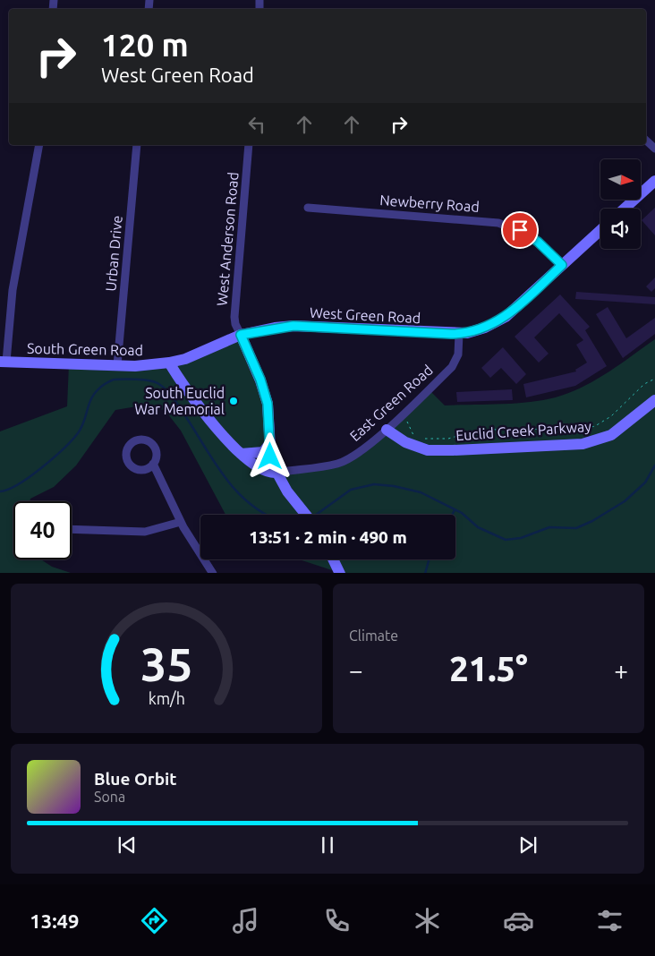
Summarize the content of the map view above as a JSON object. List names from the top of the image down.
{
  "streets": {
    "street": [
      "Newberry Road",
      "West Anderson Road",
      "Urban Drive",
      "West Green Road",
      "South Green Road",
      "East Green Road",
      "Euclid Creek Parkway"
    ]
  },
  "crossings": [
    ["West Anderson Road", "West Green Road"],
    ["Urban Drive", "South Green Road"],
    ["West Green Road", "South Green Road"],
    ["West Green Road", "East Green Road"],
    ["East Green Road", "Euclid Creek Parkway"]
  ],
  "places": ["South Euclid War Memorial"],
  "north": "right",
  "page": {
    "turn": ["120 m", "West Green Road"],
    "limit": "40",
    "trip": "13:51 · 2 min · 490 m",
    "tile": "Climate",
    "heat": ["−", "21.5°", "+"],
    "song": ["Blue Orbit", "Sona"],
    "tabs": "13:49",
    "gauge": ["35", "km/h"]
  }
}
